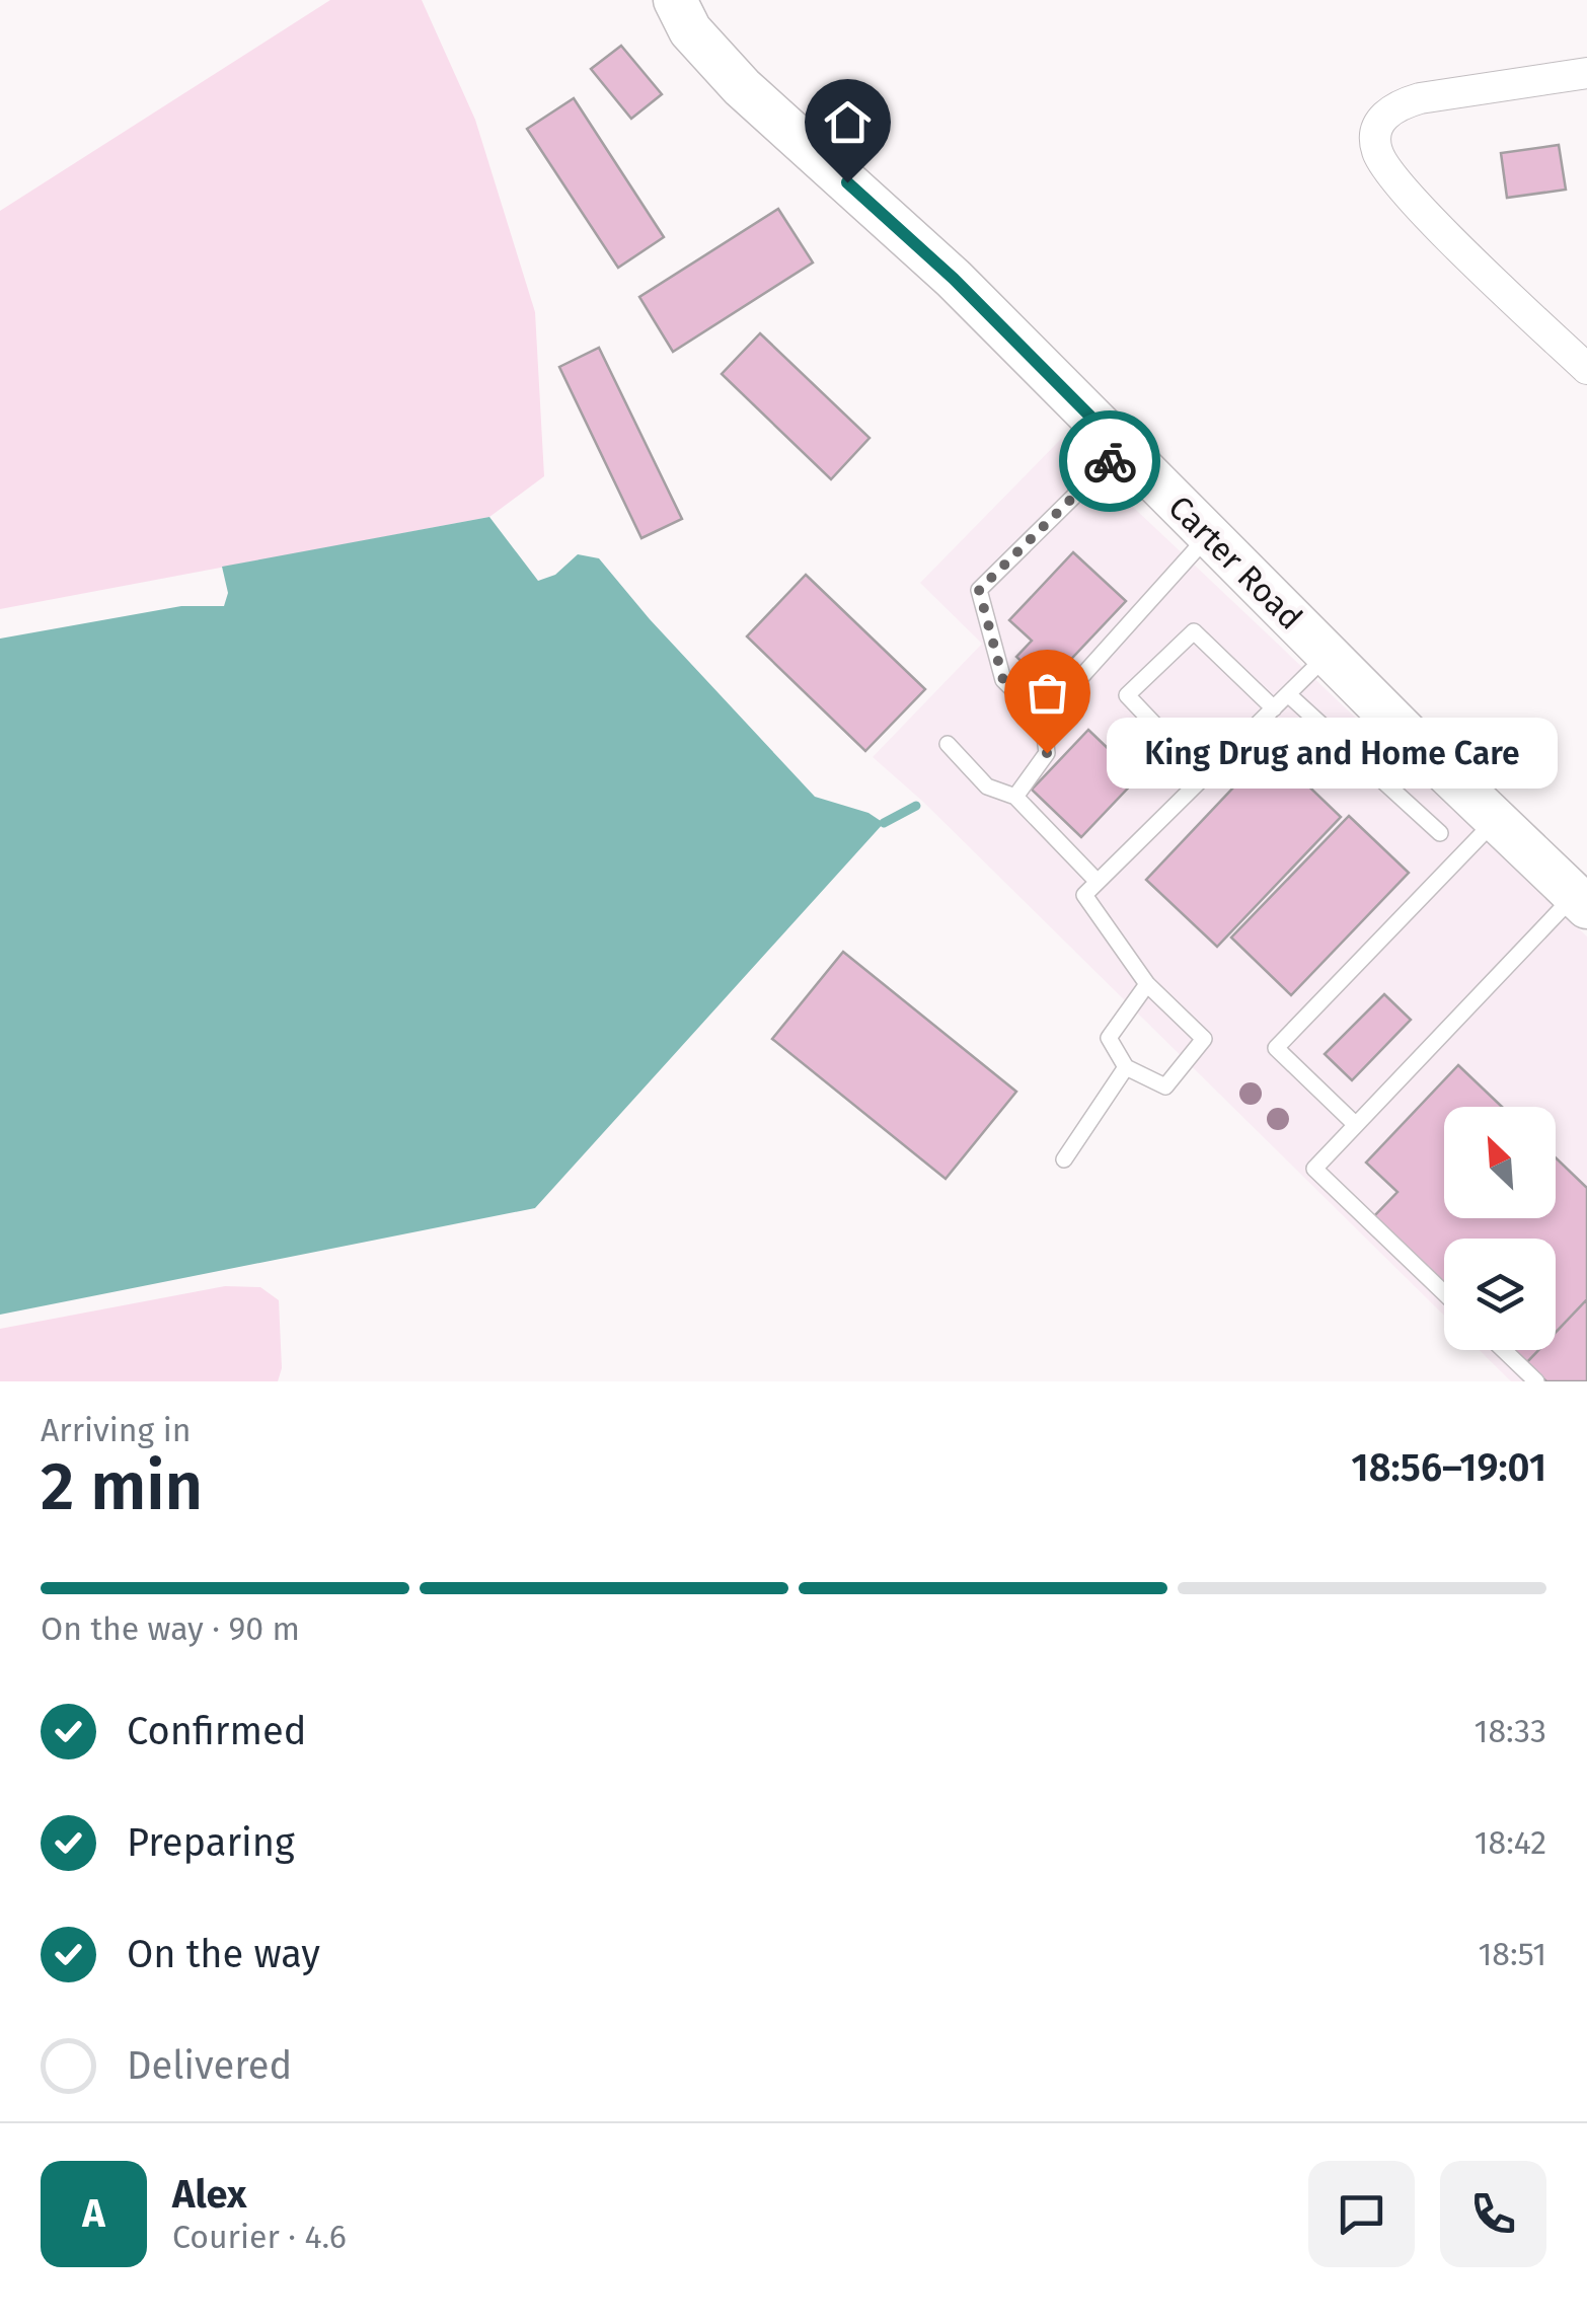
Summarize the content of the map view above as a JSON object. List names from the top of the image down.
{
  "streets": {
    "main road": ["Carter Road"]
  },
  "places": ["King Drug and Home Care"],
  "north": "top left",
  "page": {
    "bubble": "King Drug and Home Care",
    "heading": ["2 min", "Arriving in", "18:56–19:01"],
    "panel": ["Alex", "Courier · 4.6"],
    "bar": "On the way · 90 m",
    "list": [
      ["Confirmed", "18:33"],
      ["Preparing", "18:42"],
      ["On the way", "18:51"],
      "Delivered"
    ],
    "round": "A"
  }
}
